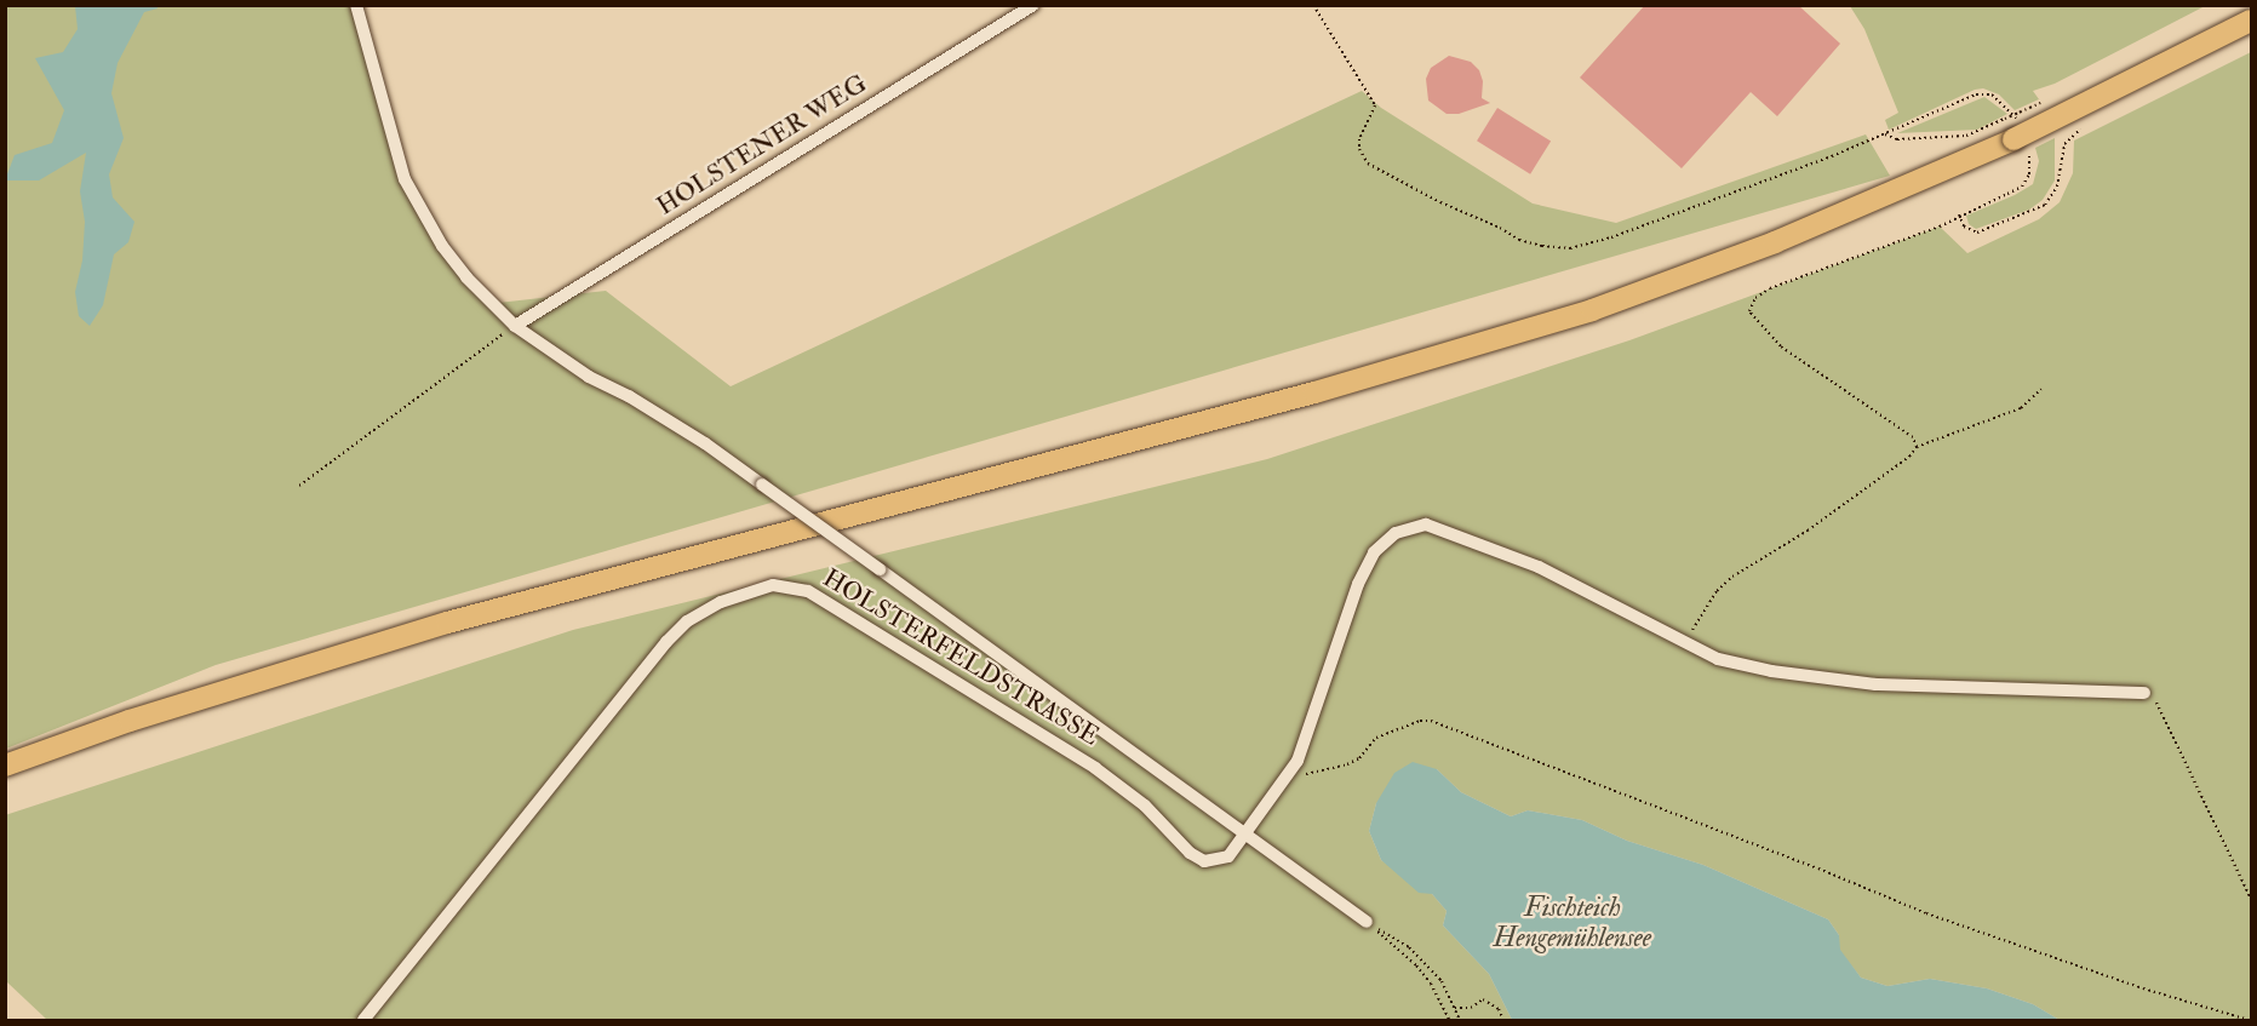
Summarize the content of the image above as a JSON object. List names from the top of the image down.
{
  "streets": {
    "street": ["HOLSTENER WEG", "HOLSTERFELDSTRASSE"]
  },
  "water": ["Fischteich Hengemühlensee"]
}
